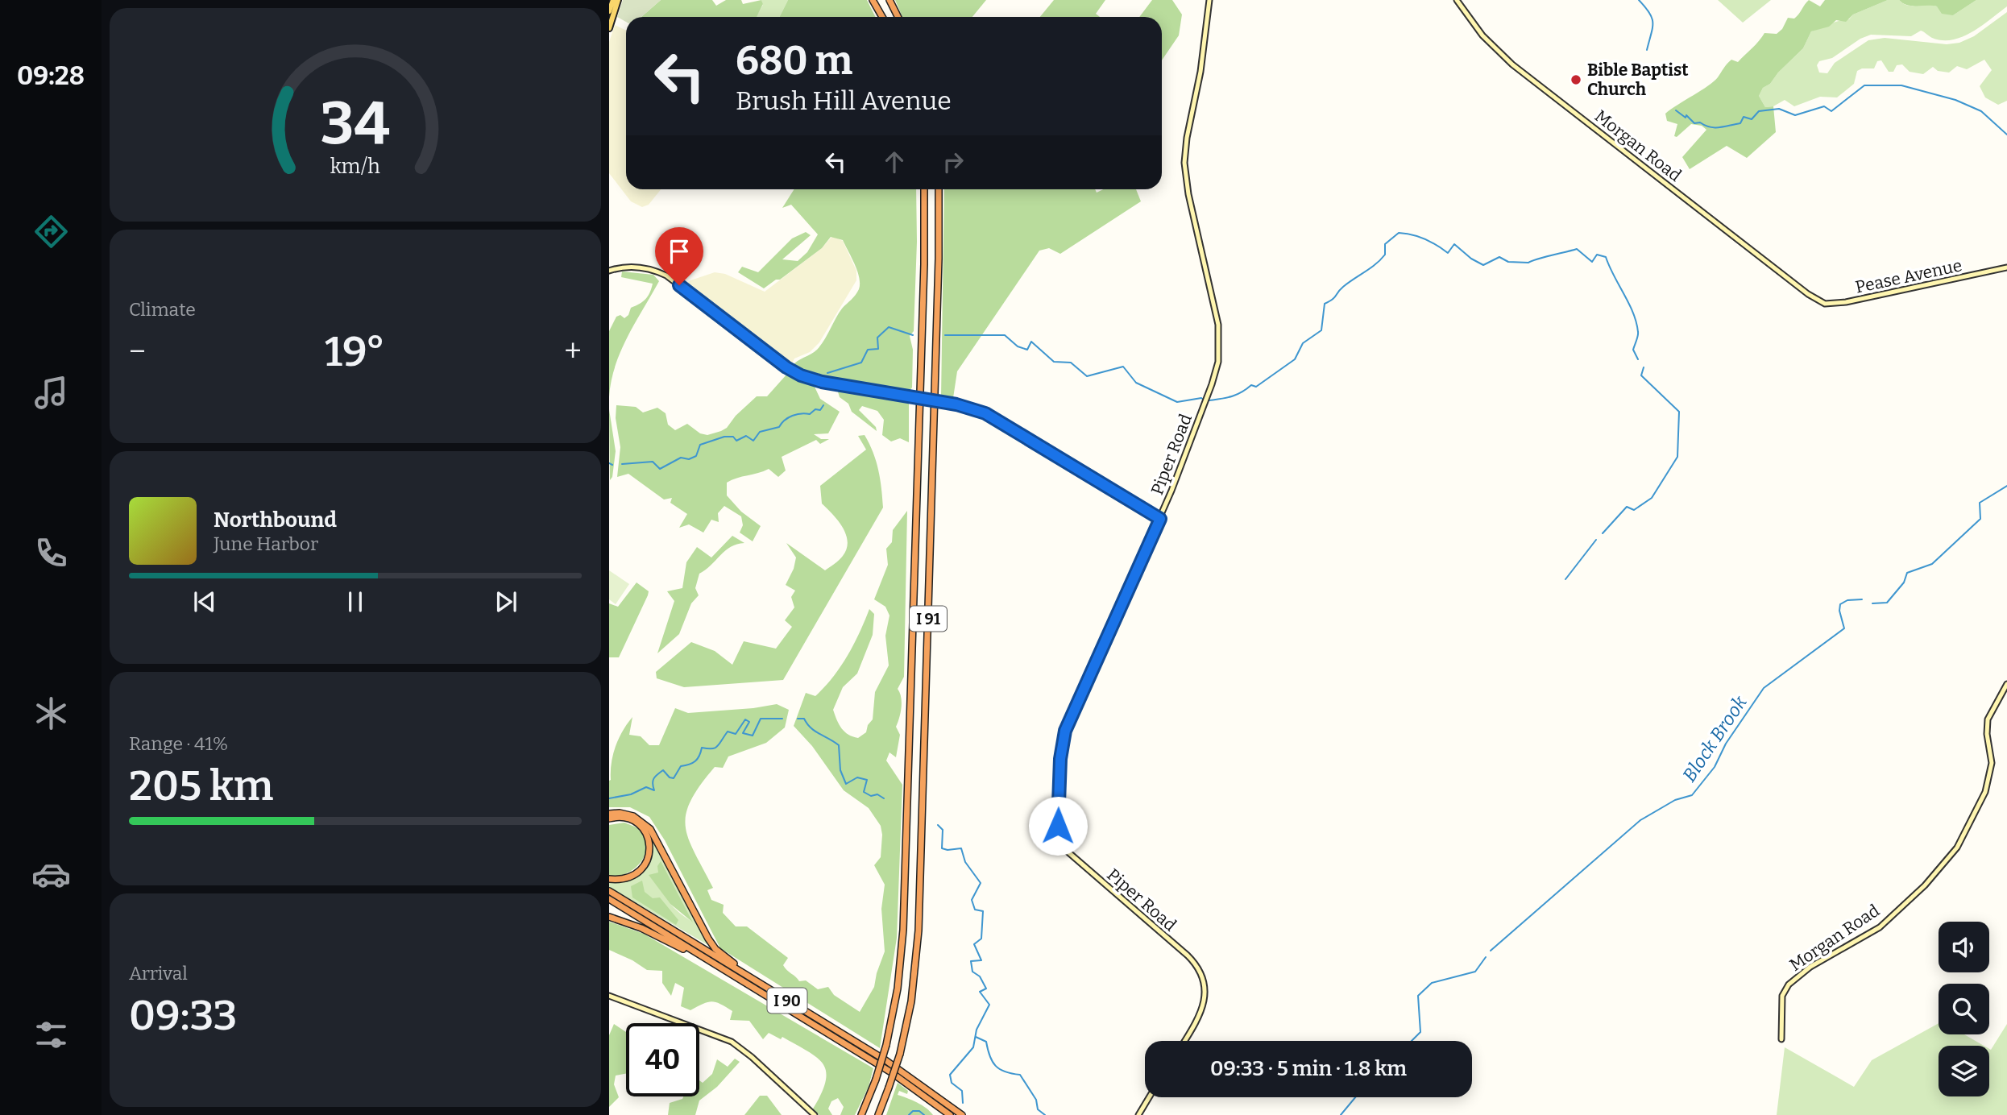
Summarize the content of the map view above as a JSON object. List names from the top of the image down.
{
  "streets": {
    "highway": ["I 91", "I 90"],
    "street": ["Morgan Road", "Pease Avenue", "Piper Road"]
  },
  "crossings": [
    ["Morgan Road", "Pease Avenue"]
  ],
  "water": ["Block Brook"],
  "places": ["Bible Baptist Church"],
  "page": {
    "tabs": "09:28",
    "turn": ["680 m", "Brush Hill Avenue"],
    "tile": [
      "Climate",
      ["Range · 41%", "205 km"],
      ["Arrival", "09:33"]
    ],
    "heat": ["−", "19°", "+"],
    "song": ["Northbound", "June Harbor"],
    "limit": "40",
    "trip": "09:33 · 5 min · 1.8 km",
    "gauge": ["34", "km/h"]
  }
}
